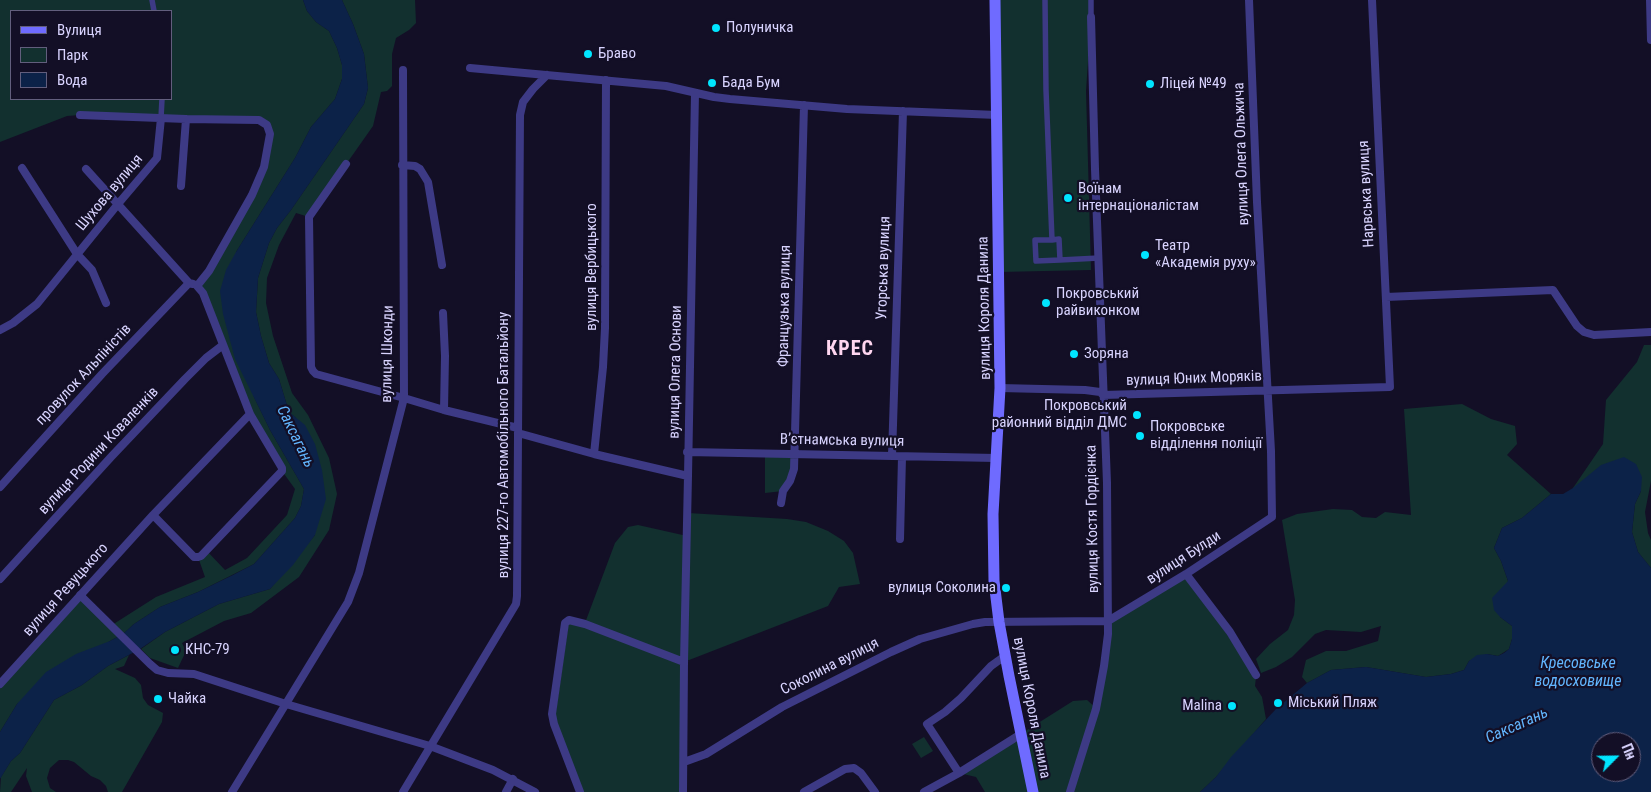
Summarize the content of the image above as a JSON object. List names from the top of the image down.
{
  "streets": {
    "main road": ["вулиця Короля Данила"],
    "street": [
      "вулиця Олега Ольжича",
      "Шухова вулиця",
      "Нарвська вулиця",
      "вулиця Вербицького",
      "Угорська вулиця",
      "Французька вулиця",
      "вулиця Шконди",
      "вулиця Олега Основи",
      "провулок Альпіністів",
      "вулиця Юних Моряків",
      "Вʼєтнамська вулиця",
      "вулиця 227-го Автомобільного Батальйону",
      "вулиця Родини Коваленків",
      "вулиця Костя Гордієнка",
      "вулиця Булди",
      "вулиця Ревуцького",
      "Соколина вулиця"
    ]
  },
  "crossings": [
    ["вулиця Олега Ольжича", "вулиця Юних Моряків"],
    ["вулиця Олега Ольжича", "вулиця Булди"],
    ["Нарвська вулиця", "вулиця Юних Моряків"],
    ["Угорська вулиця", "Вʼєтнамська вулиця"],
    ["Французька вулиця", "Вʼєтнамська вулиця"],
    ["вулиця Короля Данила", "вулиця Юних Моряків"],
    ["вулиця Короля Данила", "Вʼєтнамська вулиця"],
    ["вулиця Короля Данила", "Соколина вулиця"],
    ["вулиця Олега Основи", "Вʼєтнамська вулиця"],
    ["вулиця Олега Основи", "Соколина вулиця"],
    ["вулиця Юних Моряків", "вулиця Костя Гордієнка"],
    ["вулиця Костя Гордієнка", "вулиця Булди"],
    ["вулиця Костя Гордієнка", "Соколина вулиця"],
    ["вулиця Булди", "Соколина вулиця"]
  ],
  "districts": ["КРЕС"],
  "water": ["Саксагань", "Кресовське водосховище"],
  "places": [
    "Полуничка",
    "Браво",
    "Бада Бум",
    "Ліцей №49",
    "Воїнам інтернаціоналістам",
    "Театр «Академія руху»",
    "Покровський райвиконком",
    "Зоряна",
    "Покровський районний відділ ДМС",
    "Покровське відділення поліції",
    "вулиця Соколина",
    "КНС-79",
    "Чайка",
    "Міський Пляж",
    "Malina"
  ],
  "legend": ["Вулиця", "Парк", "Вода"],
  "north": "top right"
}
